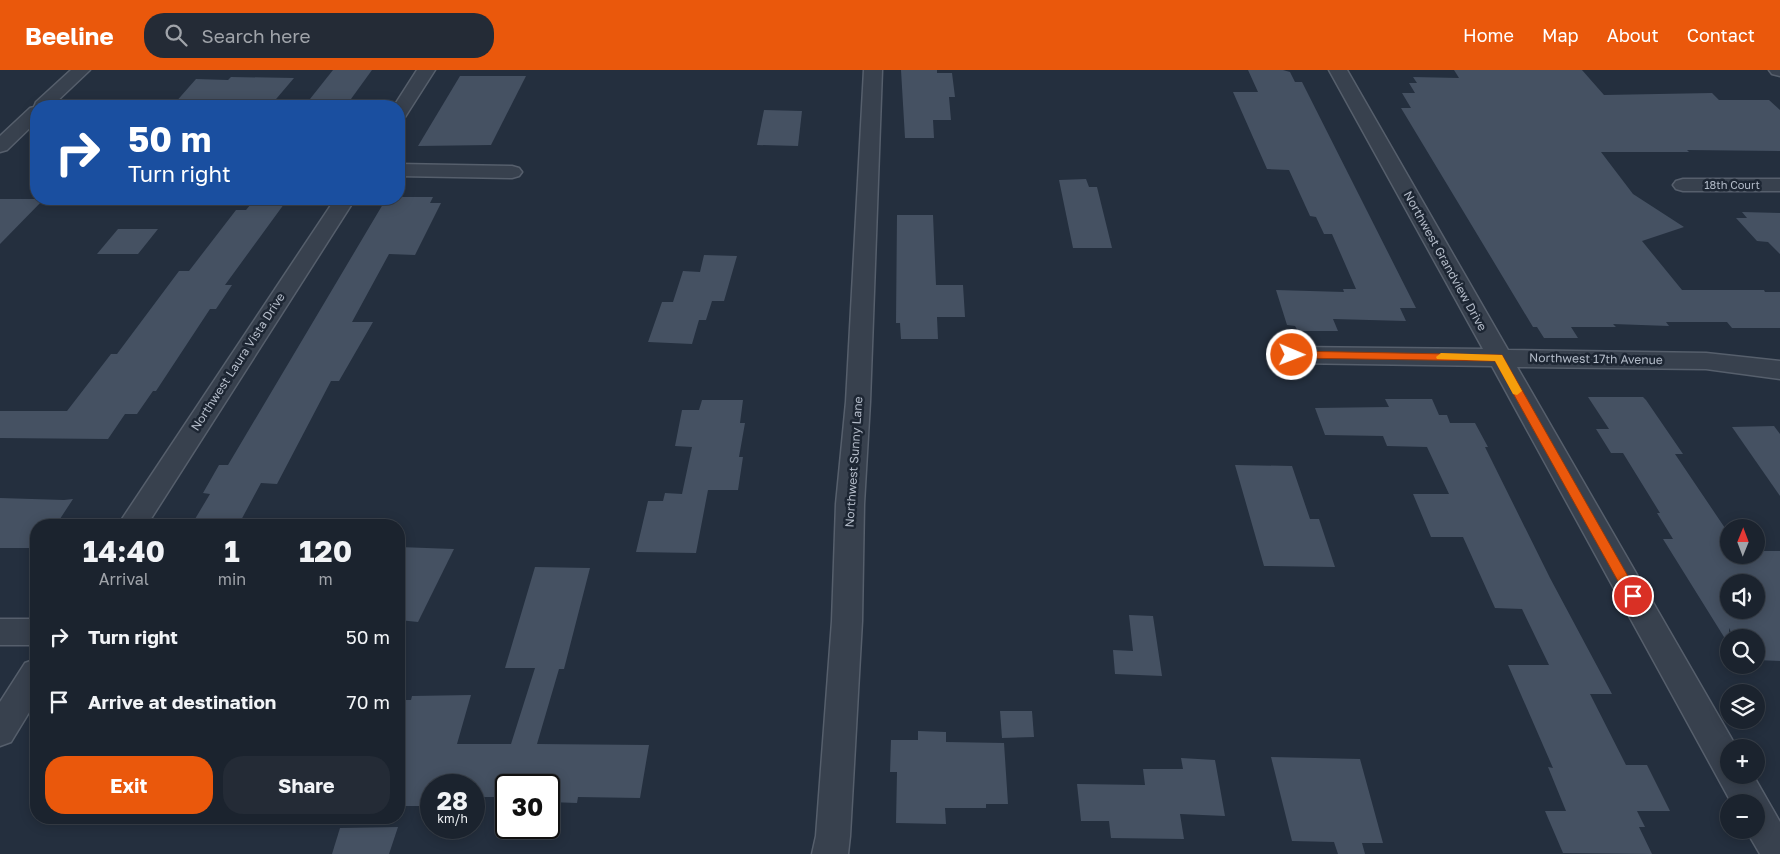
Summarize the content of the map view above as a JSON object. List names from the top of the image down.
{
  "streets": {
    "street": [
      "18th Court",
      "Northwest Grandview Drive",
      "Northwest 17th Avenue",
      "Northwest Laura Vista Drive",
      "Northwest Sunny Lane"
    ]
  },
  "crossings": [
    ["Northwest Grandview Drive", "Northwest 17th Avenue"]
  ],
  "north": "top",
  "page": {
    "header": "Beeline",
    "search": "Search here",
    "nav": [
      "Home",
      "Map",
      "About",
      "Contact"
    ],
    "turn": ["50 m", "Turn right"],
    "map_buttons": ["+", "−"],
    "eta": [
      "14:40",
      "Arrival",
      "1",
      "min",
      "120",
      "m"
    ],
    "list": [
      {
        "name": "Turn right",
        "value": "50 m"
      },
      {
        "name": "Arrive at destination",
        "value": "70 m"
      }
    ],
    "buttons": ["Exit", "Share"],
    "speed": "28 km/h",
    "limit": "30"
  }
}
